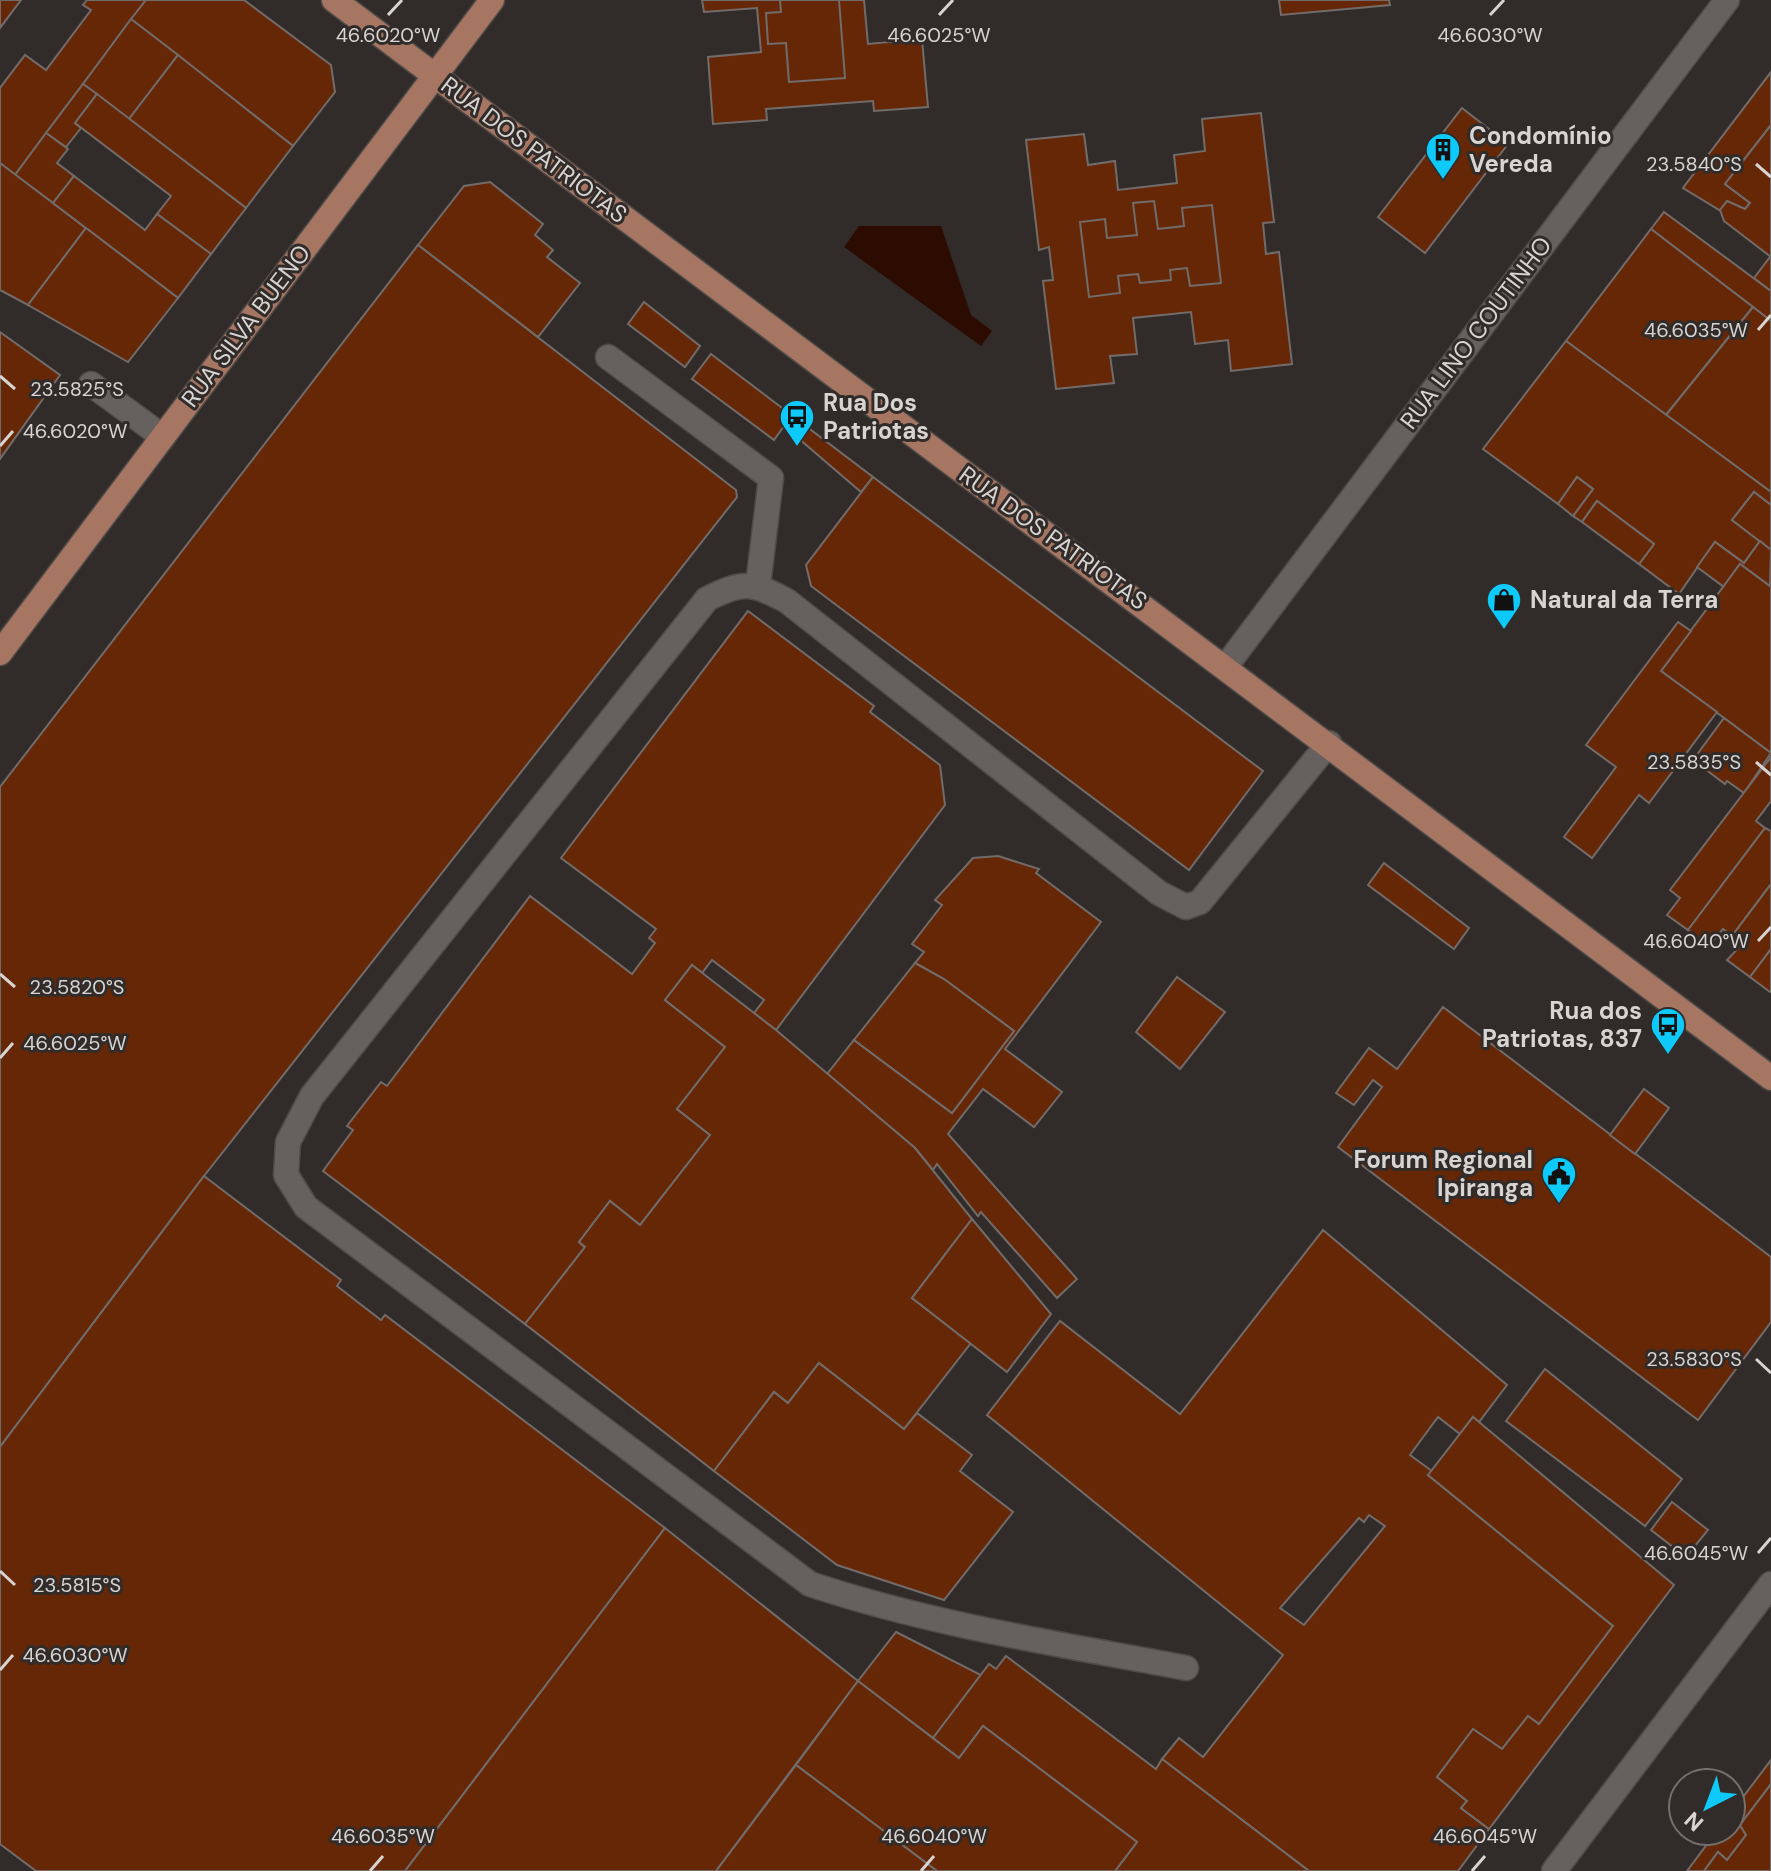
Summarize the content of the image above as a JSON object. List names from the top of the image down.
{
  "streets": {
    "main road": ["RUA DOS PATRIOTAS", "RUA SILVA BUENO"],
    "street": ["RUA LINO COUTINHO"]
  },
  "crossings": [
    ["RUA DOS PATRIOTAS", "RUA SILVA BUENO"],
    ["RUA DOS PATRIOTAS", "RUA LINO COUTINHO"]
  ],
  "places": {
    "building": ["Condomínio Vereda"],
    "bus stop": ["Rua Dos Patriotas", "Rua dos Patriotas, 837"],
    "shop": ["Natural da Terra"],
    "public building": ["Forum Regional Ipiranga"]
  },
  "north": "bottom left",
  "coordinates": [
    "46.6020°W",
    "46.6025°W",
    "46.6030°W",
    "23.5840°S",
    "46.6035°W",
    "23.5825°S",
    "23.5835°S",
    "46.6040°W",
    "23.5820°S",
    "23.5830°S",
    "46.6045°W",
    "23.5815°S"
  ]
}
